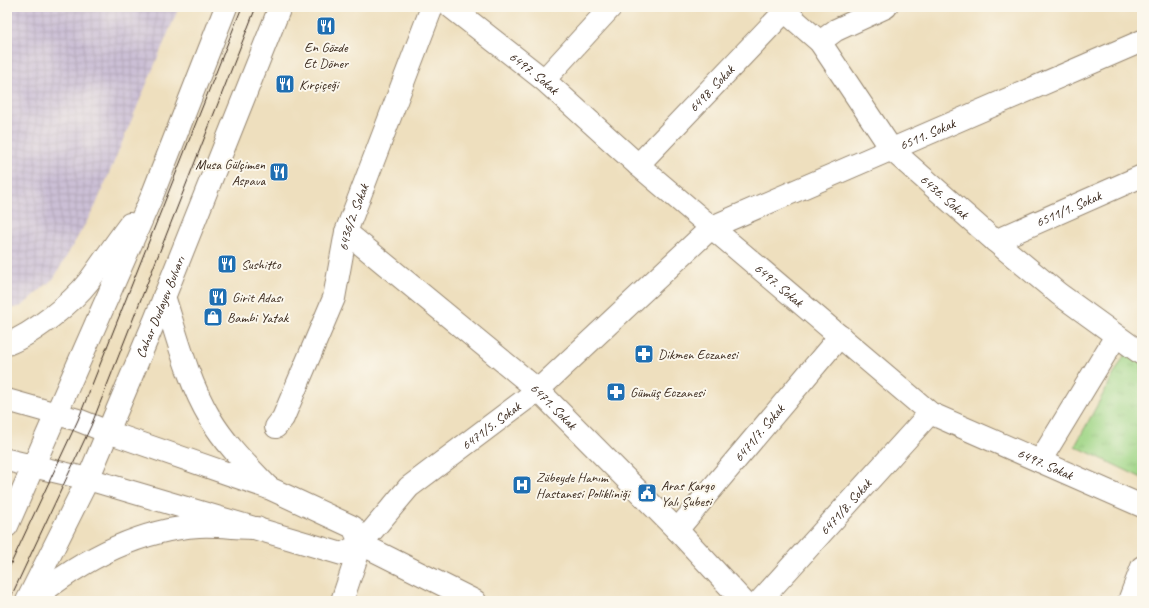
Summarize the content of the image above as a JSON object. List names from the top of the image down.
{
  "streets": {
    "street": [
      "6497. Sokak",
      "6498. Sokak",
      "6511. Sokak",
      "6436. Sokak",
      "6511/1. Sokak",
      "6436/2. Sokak",
      "Cahar Dudayev Bulvarı",
      "6471. Sokak",
      "6471/5. Sokak",
      "6471/7. Sokak",
      "6471/8. Sokak"
    ]
  },
  "crossings": [
    ["6497. Sokak", "6498. Sokak"],
    ["6497. Sokak", "6511. Sokak"],
    ["6497. Sokak", "6471/5. Sokak"],
    ["6497. Sokak", "6471/7. Sokak"],
    ["6497. Sokak", "6471/8. Sokak"],
    ["6498. Sokak", "6436. Sokak"],
    ["6511. Sokak", "6436. Sokak"],
    ["6511. Sokak", "6471/5. Sokak"],
    ["6436. Sokak", "6511/1. Sokak"],
    ["6436/2. Sokak", "6471. Sokak"],
    ["6471. Sokak", "6471/5. Sokak"],
    ["6471. Sokak", "6471/7. Sokak"]
  ],
  "places": {
    "restaurant": [
      "En Gözde Et Döner",
      "Kırçiçeği",
      "Musa Gülçimen Aspava",
      "Sushitto",
      "Girit Adası"
    ],
    "shop": ["Bambi Yatak"],
    "pharmacy": ["Dikmen Eczanesi", "Gümüş Eczanesi"],
    "hospital": ["Zübeyde Hanım Hastanesi Polikliniği"],
    "public building": ["Aras Kargo Yalı Şubesi"]
  }
}
